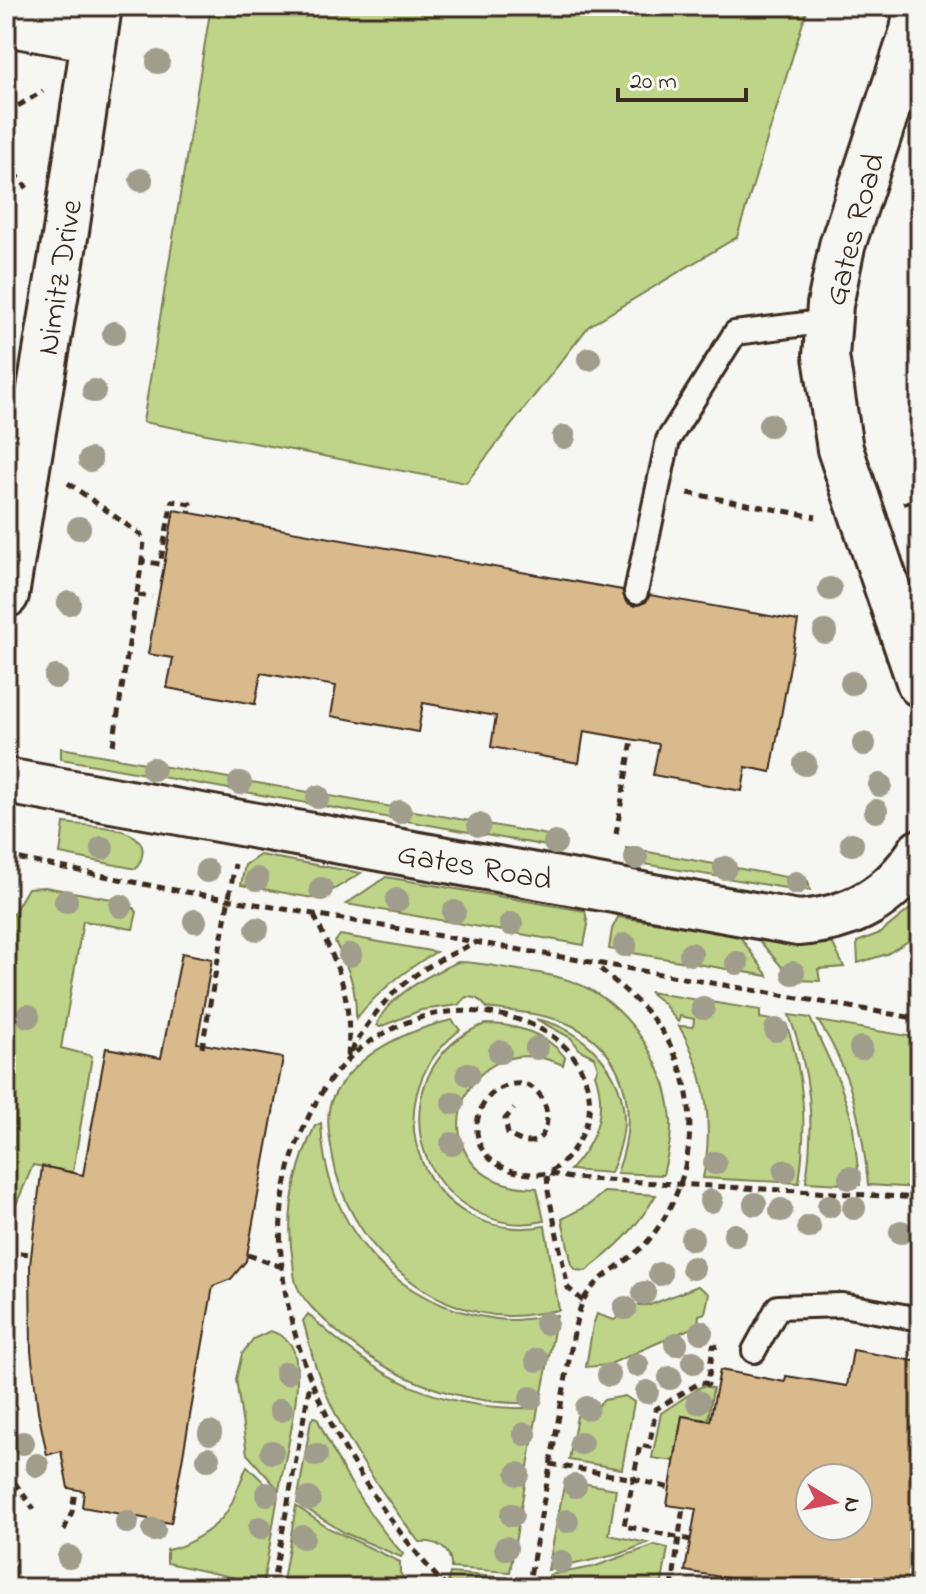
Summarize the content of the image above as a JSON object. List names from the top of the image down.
{
  "streets": {
    "street": ["Gates Road", "Nimitz Drive"]
  },
  "scale_bar": "20 m",
  "north": "right"
}
